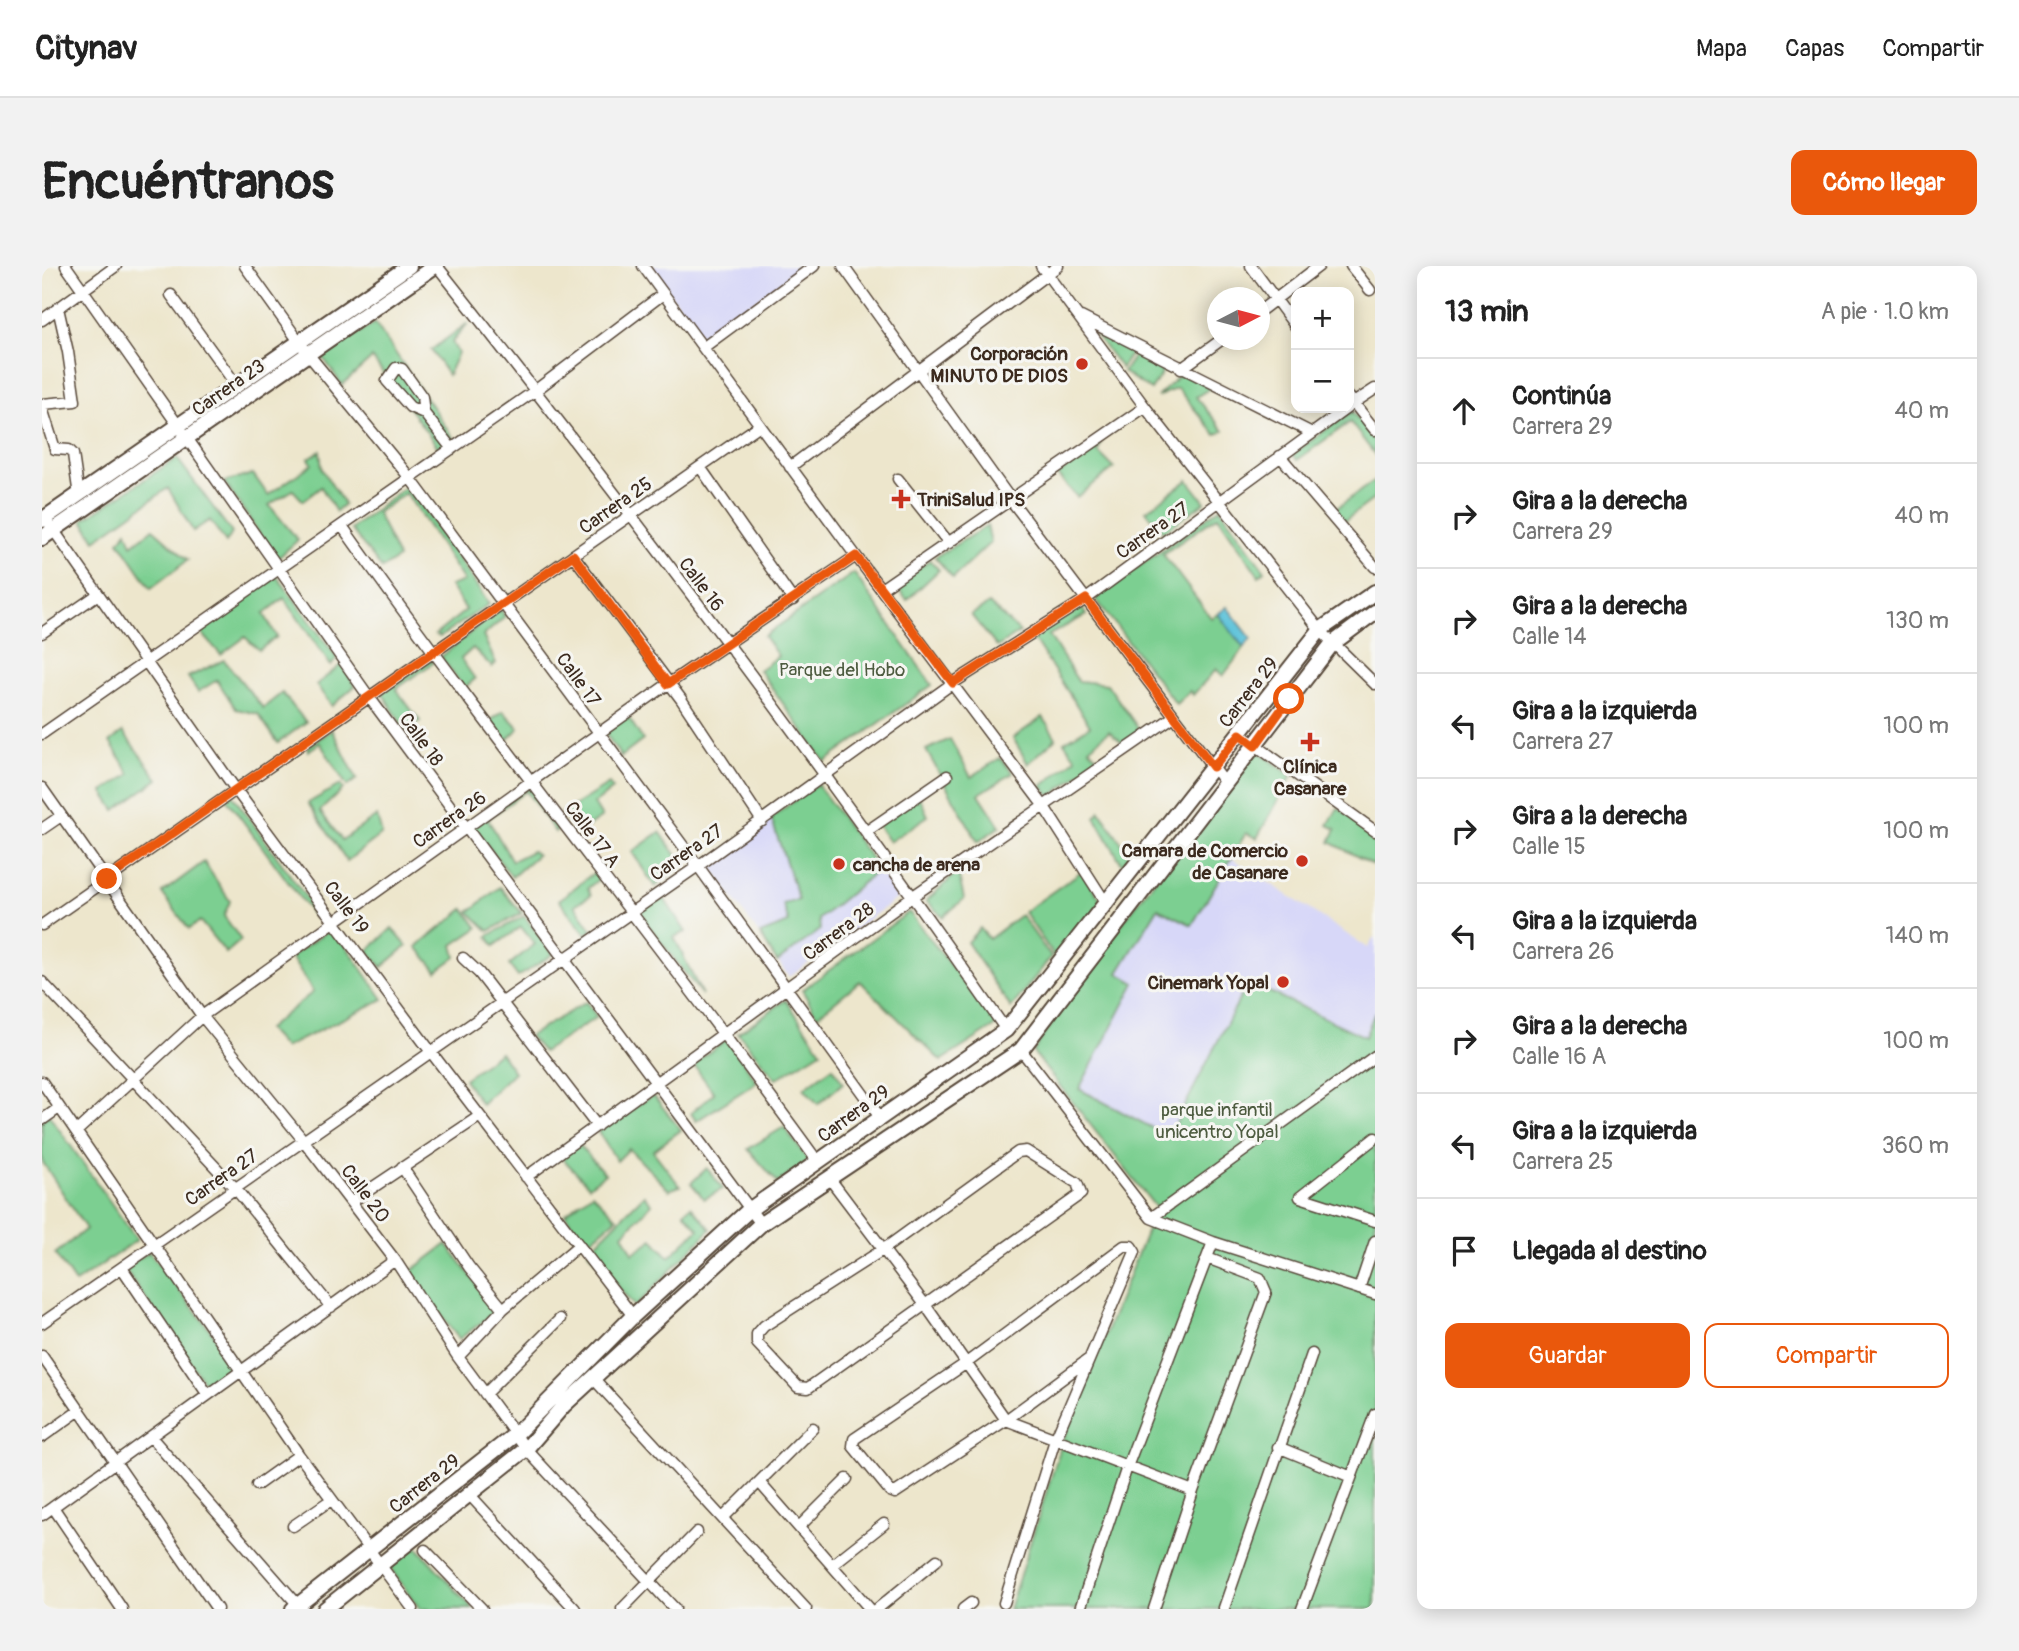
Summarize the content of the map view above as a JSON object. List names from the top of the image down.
{
  "streets": {
    "main road": ["Carrera 23", "Carrera 29"],
    "street": [
      "Carrera 25",
      "Carrera 27",
      "Calle 16",
      "Calle 17",
      "Calle 18",
      "Carrera 26",
      "Calle 17 A",
      "Calle 19",
      "Carrera 28",
      "Calle 20"
    ]
  },
  "crossings": [
    ["Carrera 23", "Calle 16"],
    ["Carrera 23", "Calle 17"],
    ["Carrera 23", "Calle 18"],
    ["Carrera 23", "Calle 19"],
    ["Carrera 25", "Calle 16"],
    ["Carrera 25", "Calle 17"],
    ["Carrera 25", "Calle 18"],
    ["Carrera 25", "Calle 17 A"],
    ["Carrera 25", "Calle 19"],
    ["Carrera 25", "Calle 20"],
    ["Carrera 27", "Calle 16"],
    ["Carrera 27", "Calle 17"],
    ["Carrera 27", "Calle 18"],
    ["Carrera 27", "Calle 17 A"],
    ["Carrera 27", "Calle 19"],
    ["Carrera 27", "Calle 20"],
    ["Calle 16", "Carrera 29"],
    ["Calle 16", "Carrera 26"],
    ["Calle 16", "Carrera 28"],
    ["Calle 17", "Carrera 29"],
    ["Calle 17", "Carrera 26"],
    ["Calle 17", "Carrera 28"],
    ["Carrera 29", "Calle 18"],
    ["Carrera 29", "Calle 17 A"],
    ["Carrera 29", "Calle 19"],
    ["Carrera 29", "Calle 20"],
    ["Calle 18", "Carrera 26"],
    ["Calle 18", "Carrera 28"],
    ["Carrera 26", "Calle 17 A"],
    ["Carrera 26", "Calle 19"],
    ["Carrera 26", "Calle 20"],
    ["Calle 17 A", "Carrera 28"],
    ["Calle 19", "Carrera 28"]
  ],
  "parks": ["Parque del Hobo", "parque infantil unicentro Yopal"],
  "places": {
    "other": [
      "Corporación MINUTO DE DIOS",
      "Camara de Comercio de Casanare",
      "cancha de arena",
      "Cinemark Yopal"
    ],
    "health": ["TriniSalud IPS", "Clínica Casanare"]
  },
  "north": "right",
  "page": {
    "header": "Citynav",
    "nav": ["Mapa", "Capas", "Compartir"],
    "buttons": [
      "Cómo llegar",
      ["Guardar", "Compartir"]
    ],
    "title": "Encuéntranos",
    "heading": ["13 min", "A pie · 1.0 km"],
    "map_buttons": ["+", "−"],
    "list": [
      ["Continúa", "Carrera 29", "40 m"],
      ["Gira a la derecha", "Carrera 29", "40 m"],
      ["Gira a la derecha", "Calle 14", "130 m"],
      ["Gira a la izquierda", "Carrera 27", "100 m"],
      ["Gira a la derecha", "Calle 15", "100 m"],
      ["Gira a la izquierda", "Carrera 26", "140 m"],
      ["Gira a la derecha", "Calle 16 A", "100 m"],
      ["Gira a la izquierda", "Carrera 25", "360 m"],
      "Llegada al destino"
    ]
  }
}
